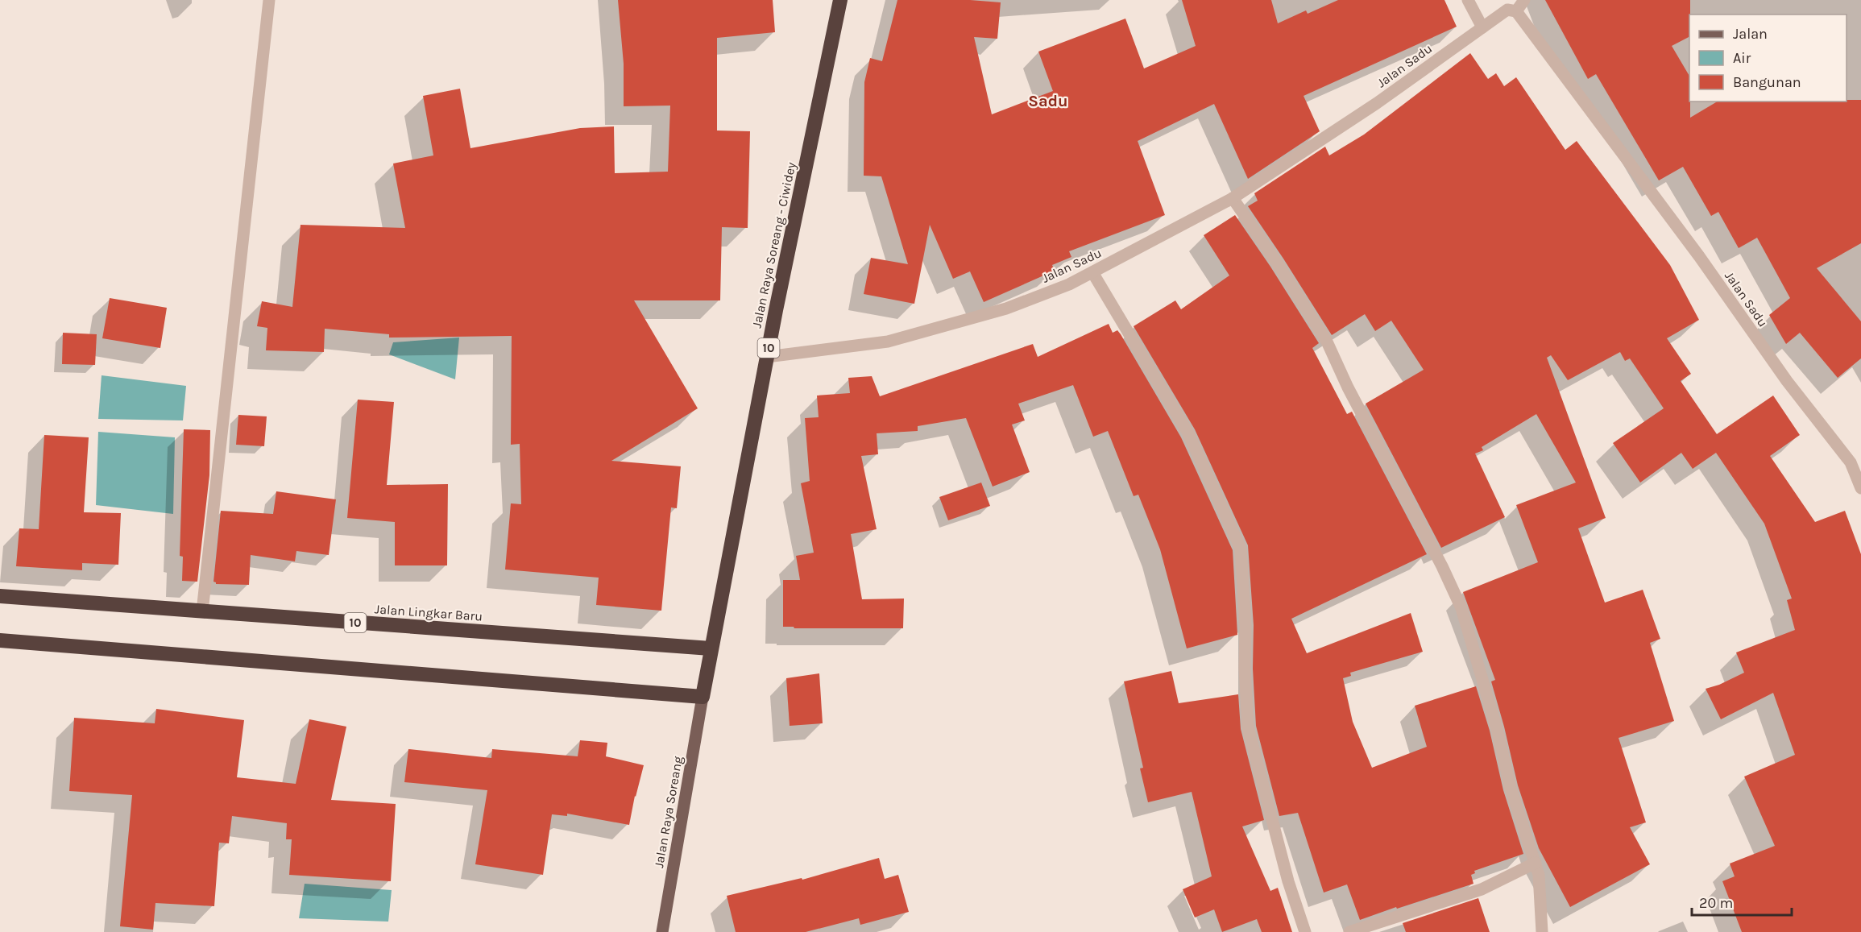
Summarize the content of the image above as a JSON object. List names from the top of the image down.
{
  "streets": {
    "highway": ["Jalan Raya Soreang - Ciwidey", "10", "Jalan Lingkar Baru"],
    "main road": ["Jalan Raya Soreang"],
    "street": ["Jalan Sadu"]
  },
  "crossings": [
    ["Jalan Sadu", "Jalan Raya Soreang - Ciwidey"],
    ["Jalan Raya Soreang - Ciwidey", "Jalan Lingkar Baru"],
    ["Jalan Raya Soreang - Ciwidey", "Jalan Raya Soreang"]
  ],
  "districts": ["Sadu"],
  "legend": ["Jalan", "Air", "Bangunan"],
  "scale_bar": "20 m"
}
